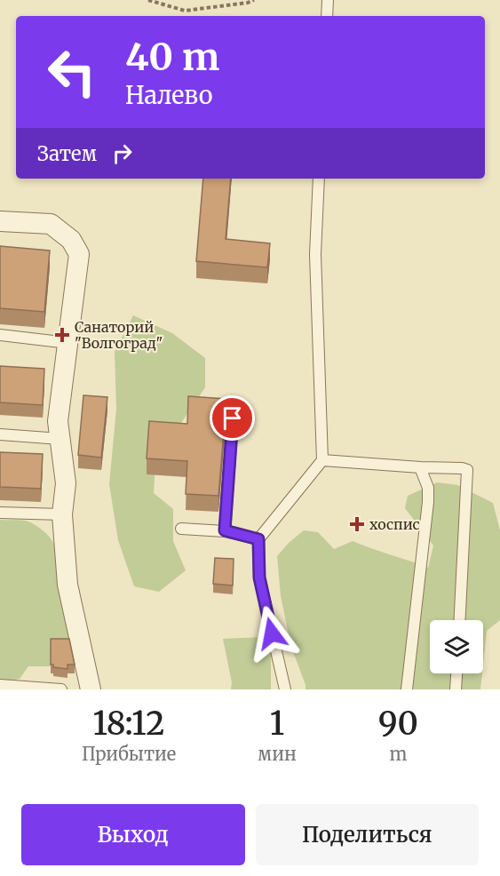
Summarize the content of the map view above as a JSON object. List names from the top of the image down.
{
  "places": {
    "health": ["Санаторий \"Волгоград\"", "хоспис"]
  },
  "page": {
    "turn": ["40 m", "Налево"],
    "then": "Затем",
    "eta": [
      "18:12",
      "Прибытие",
      "1",
      "мин",
      "90",
      "m"
    ],
    "buttons": ["Выход", "Поделиться"]
  }
}
